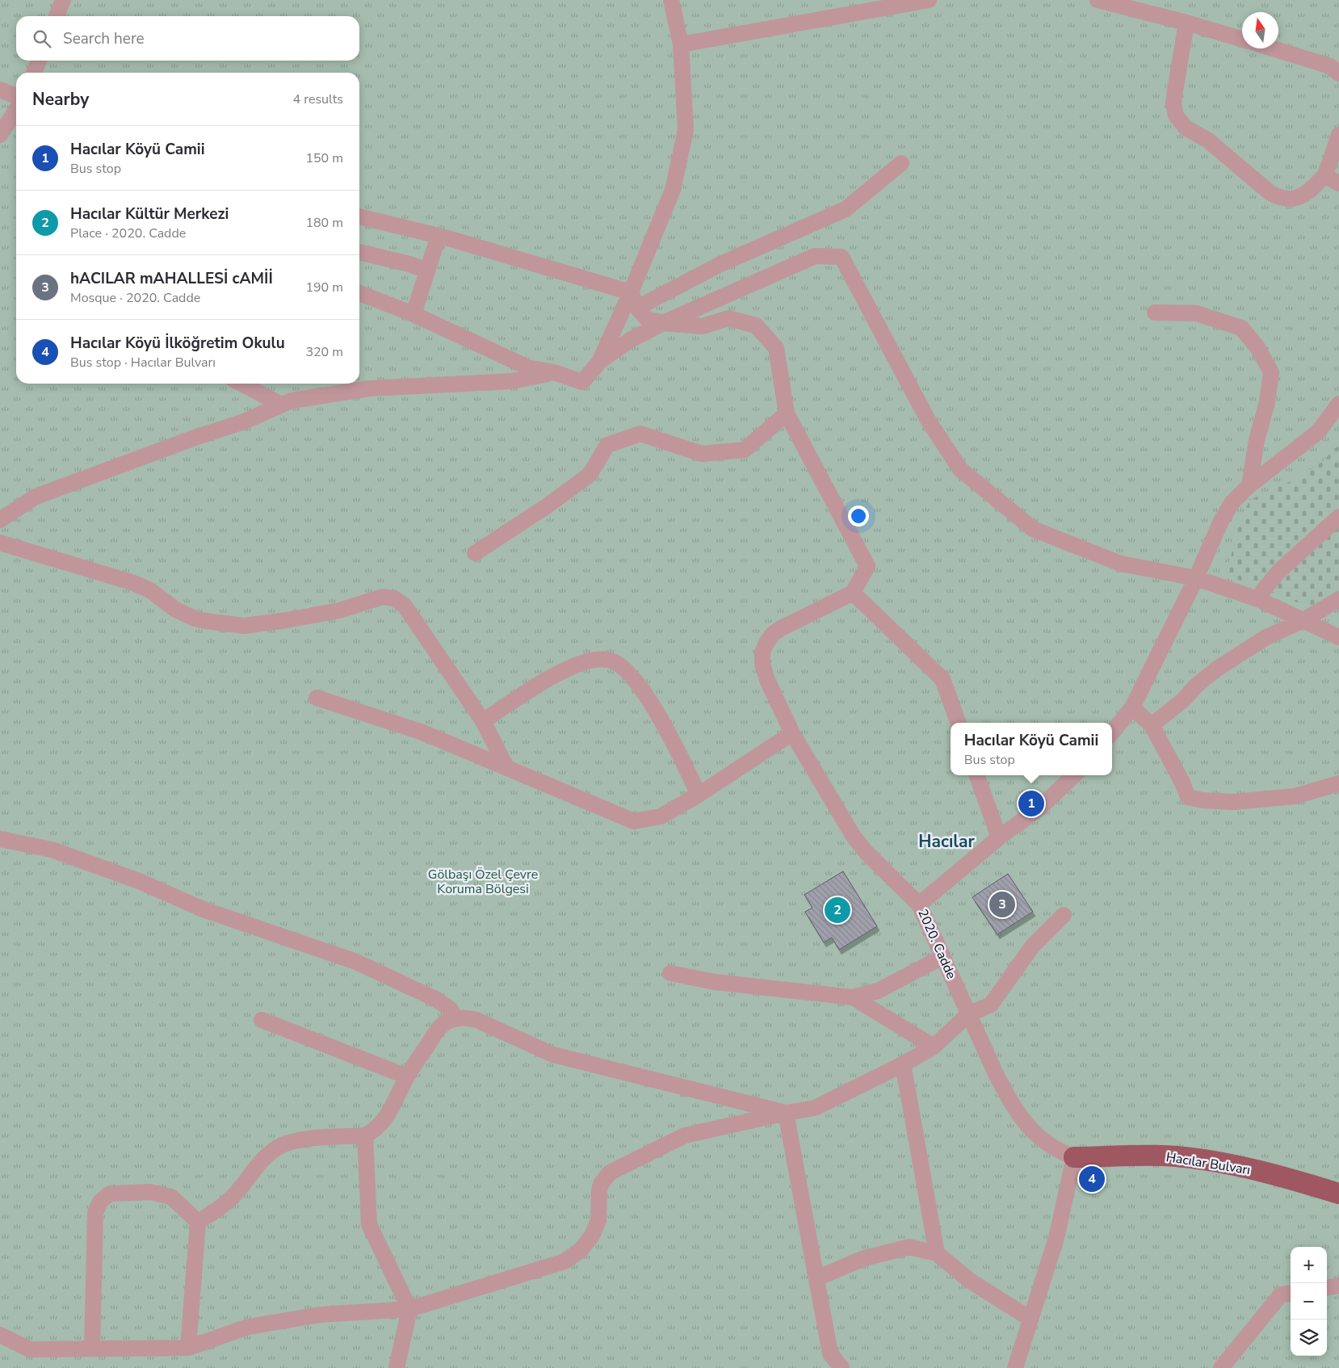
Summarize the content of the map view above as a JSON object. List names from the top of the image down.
{
  "streets": {
    "main road": ["Hacılar Bulvarı"],
    "street": ["2020. Cadde"]
  },
  "crossings": [
    ["2020. Cadde", "Hacılar Bulvarı"]
  ],
  "districts": ["Hacılar"],
  "parks": ["Gölbaşı Özel Çevre Koruma Bölgesi"],
  "north": "top",
  "page": {
    "search": "Search here",
    "heading": ["Nearby", "4 results"],
    "list": [
      {
        "mark": "1",
        "name": "Hacılar Köyü Camii",
        "note": "Bus stop",
        "value": "150 m"
      },
      {
        "mark": "2",
        "name": "Hacılar Kültür Merkezi",
        "note": "Place · 2020. Cadde",
        "value": "180 m"
      },
      {
        "mark": "3",
        "name": "hACILAR mAHALLESİ cAMİİ",
        "note": "Mosque · 2020. Cadde",
        "value": "190 m"
      },
      {
        "mark": "4",
        "name": "Hacılar Köyü İlköğretim Okulu",
        "note": "Bus stop · Hacılar Bulvarı",
        "value": "320 m"
      }
    ],
    "popup": ["Hacılar Köyü Camii", "Bus stop"],
    "pins": [
      "1",
      "3",
      "2",
      "4"
    ],
    "map_buttons": ["+", "−"]
  }
}
